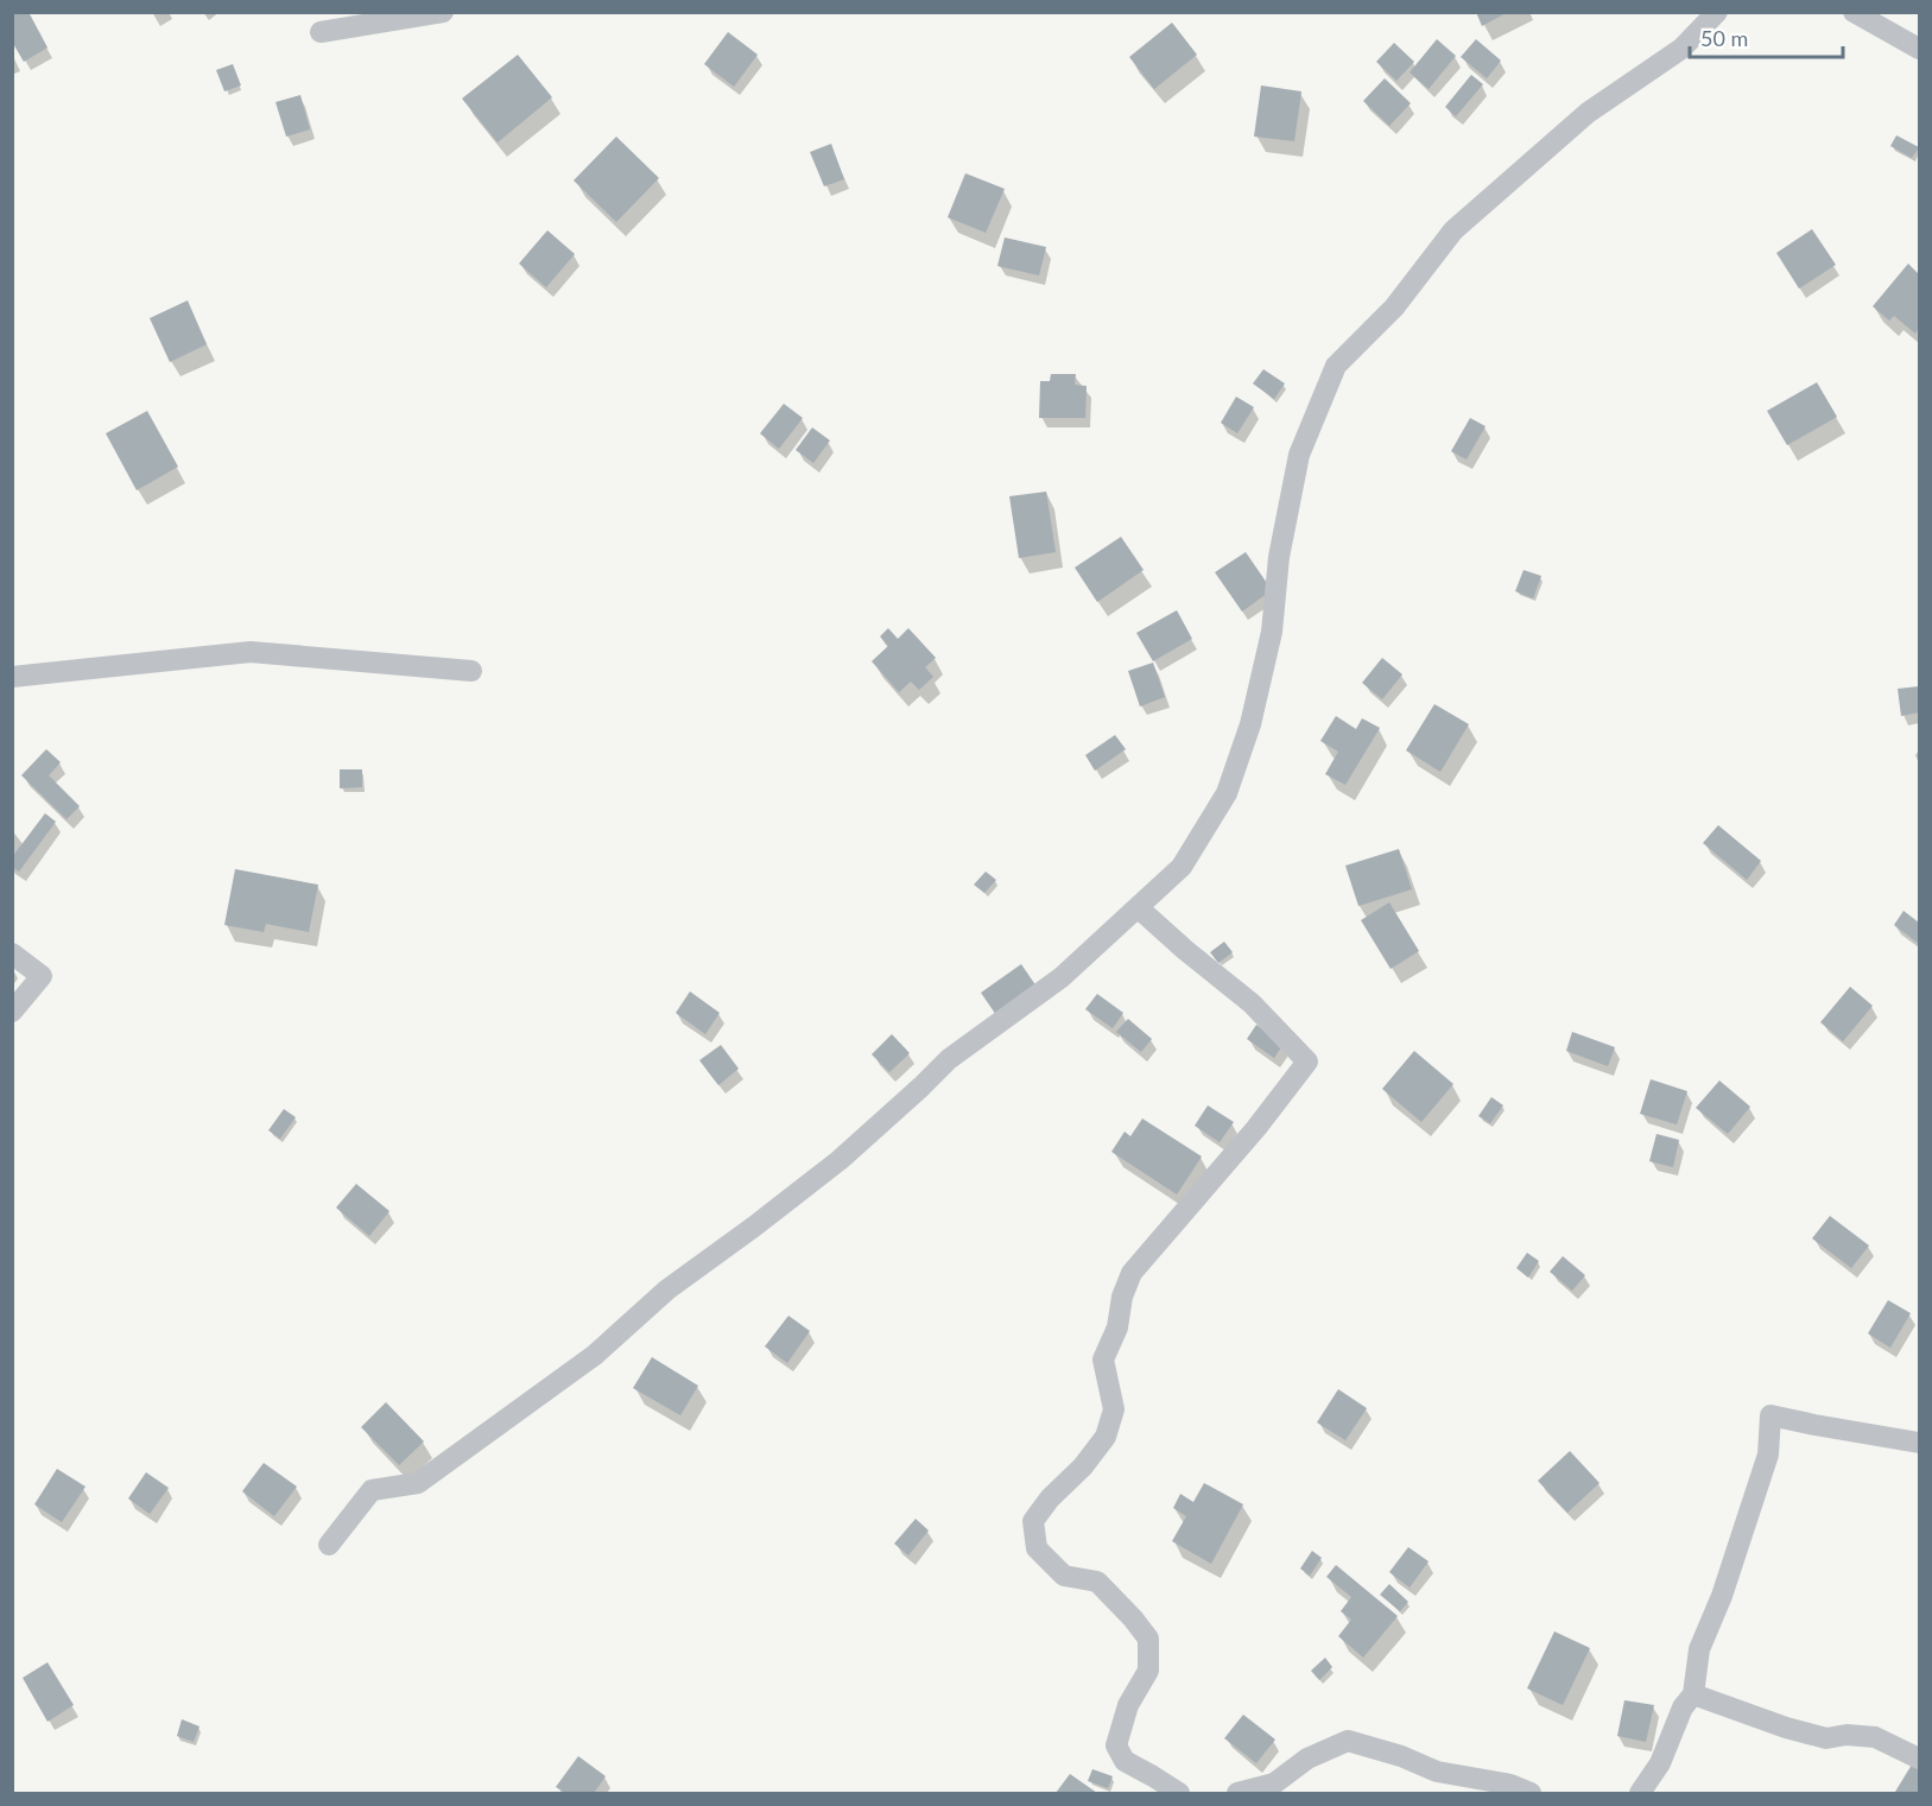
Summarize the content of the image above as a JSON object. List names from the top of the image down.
{
  "scale_bar": "50 m"
}
